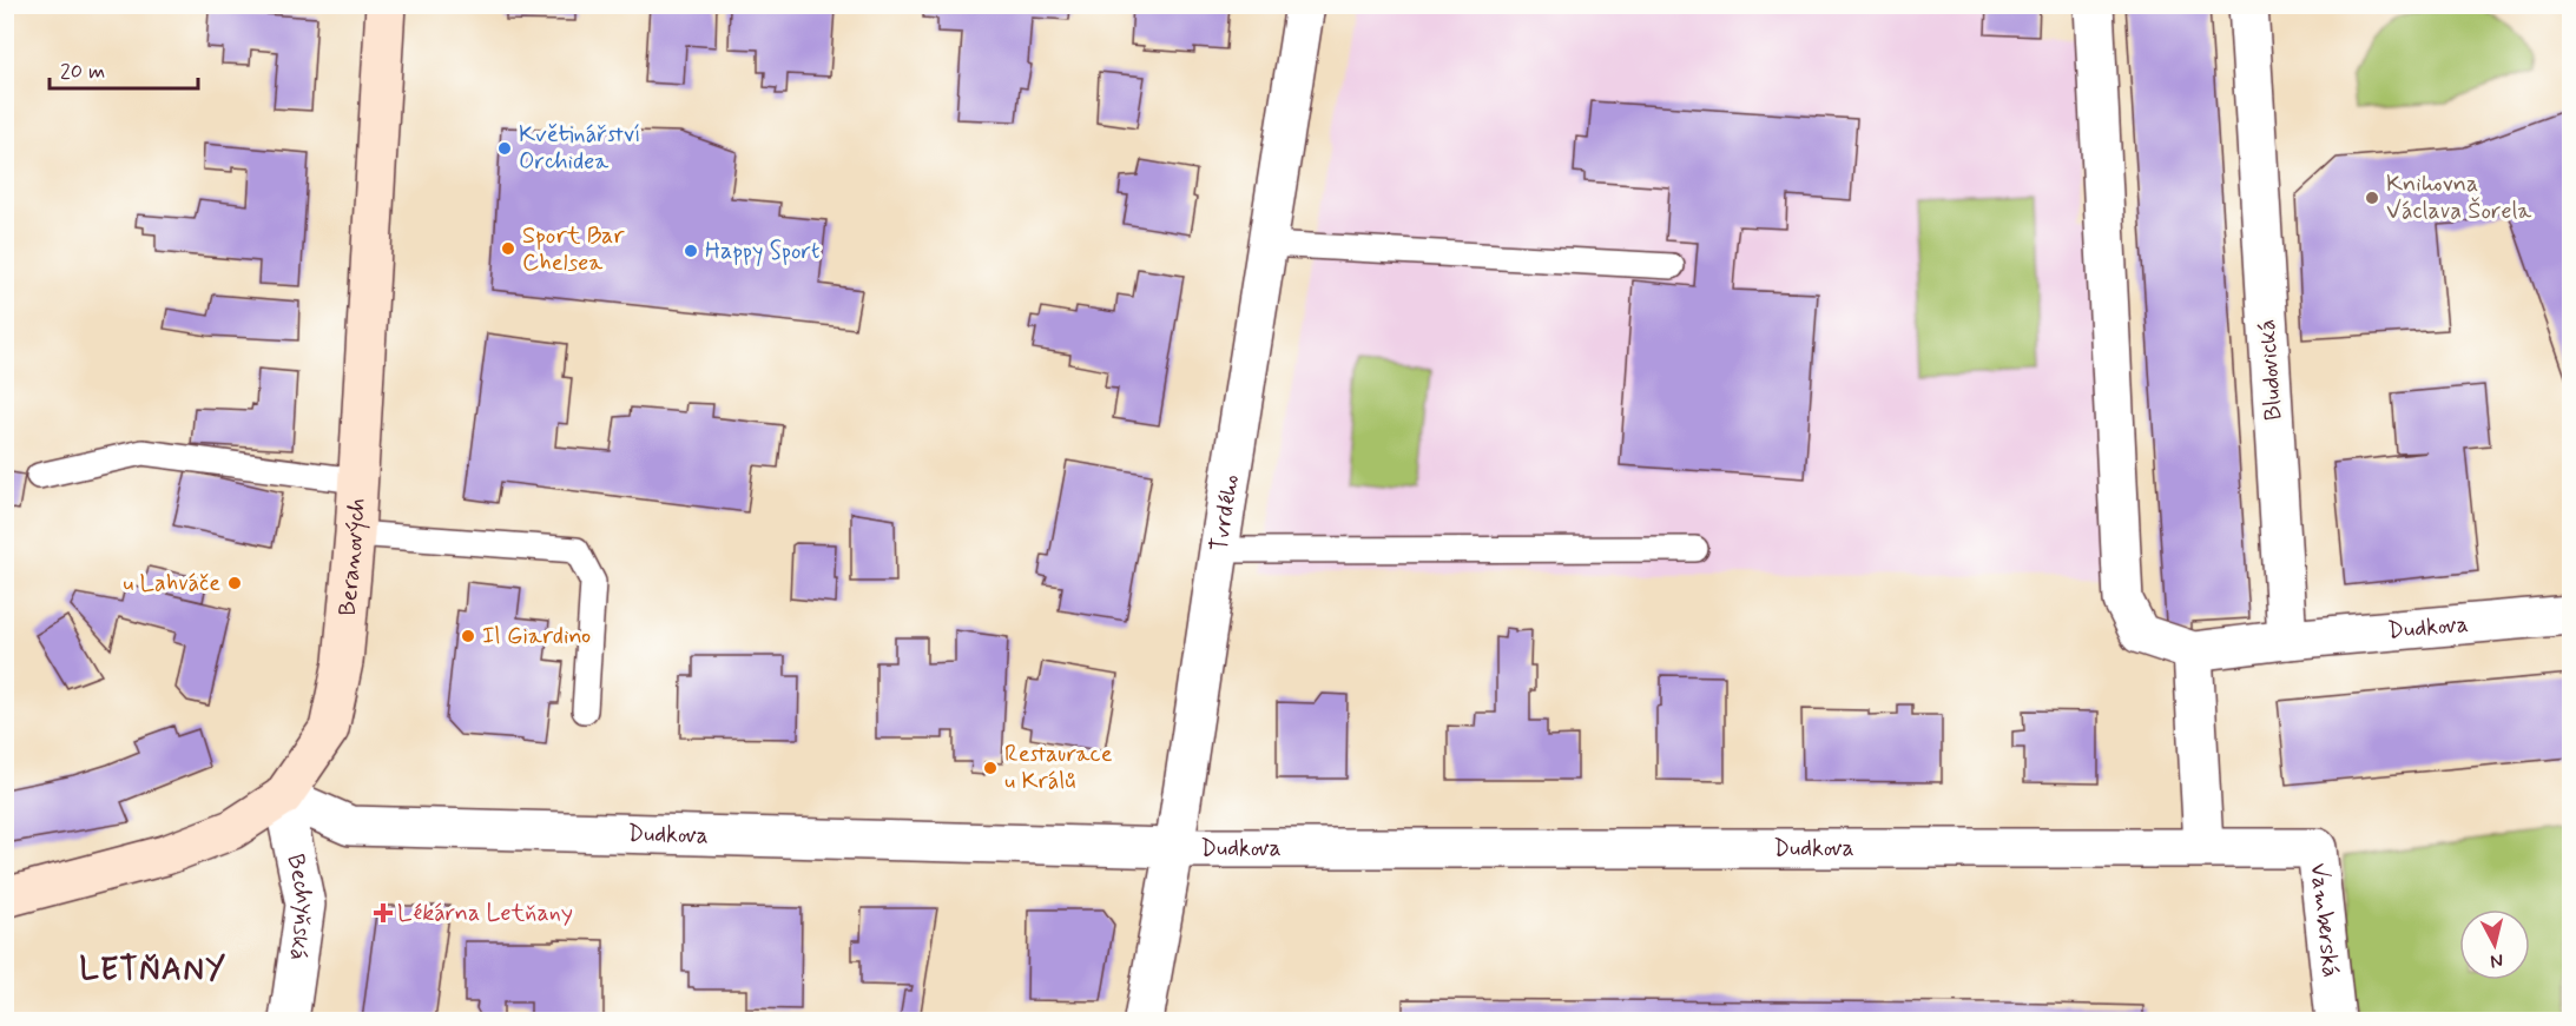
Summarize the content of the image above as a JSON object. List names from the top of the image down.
{
  "streets": {
    "street": [
      "Bludovická",
      "Tvrdého",
      "Beranových",
      "Dudkova",
      "Bechyňská",
      "Vamberská"
    ]
  },
  "crossings": [
    ["Bludovická", "Dudkova"],
    ["Tvrdého", "Dudkova"],
    ["Beranových", "Dudkova"],
    ["Beranových", "Bechyňská"],
    ["Dudkova", "Bechyňská"],
    ["Dudkova", "Vamberská"]
  ],
  "districts": ["LETŇANY"],
  "places": {
    "other": [
      "Květinářství Orchidea",
      "Knihovna Václava Šorela",
      "Sport Bar Chelsea",
      "Happy Sport",
      "u Lahváče",
      "Il Giardino",
      "Restaurace u Králů"
    ],
    "health": ["Lékárna Letňany"]
  },
  "scale_bar": "20 m",
  "north": "bottom"
}
